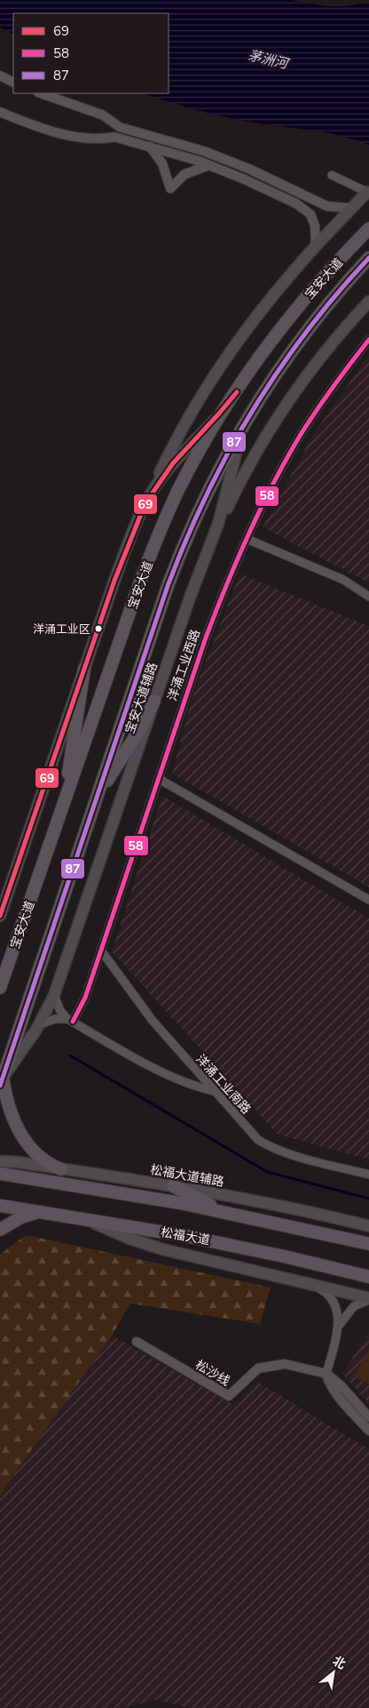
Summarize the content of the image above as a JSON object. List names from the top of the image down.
{
  "streets": {
    "main road": [
      "宝安大道",
      "宝安大道辅路",
      "松福大道辅路",
      "松福大道"
    ],
    "street": ["洋涌工业西路", "洋涌工业南路", "松沙线"]
  },
  "crossings": [
    ["宝安大道", "宝安大道辅路"],
    ["洋涌工业西路", "洋涌工业南路"]
  ],
  "water": ["茅洲河"],
  "places": ["洋涌工业区"],
  "lines": ["transit line 87", "transit line 58", "transit line 69"],
  "legend": ["69", "58", "87"],
  "north": "top right"
}
